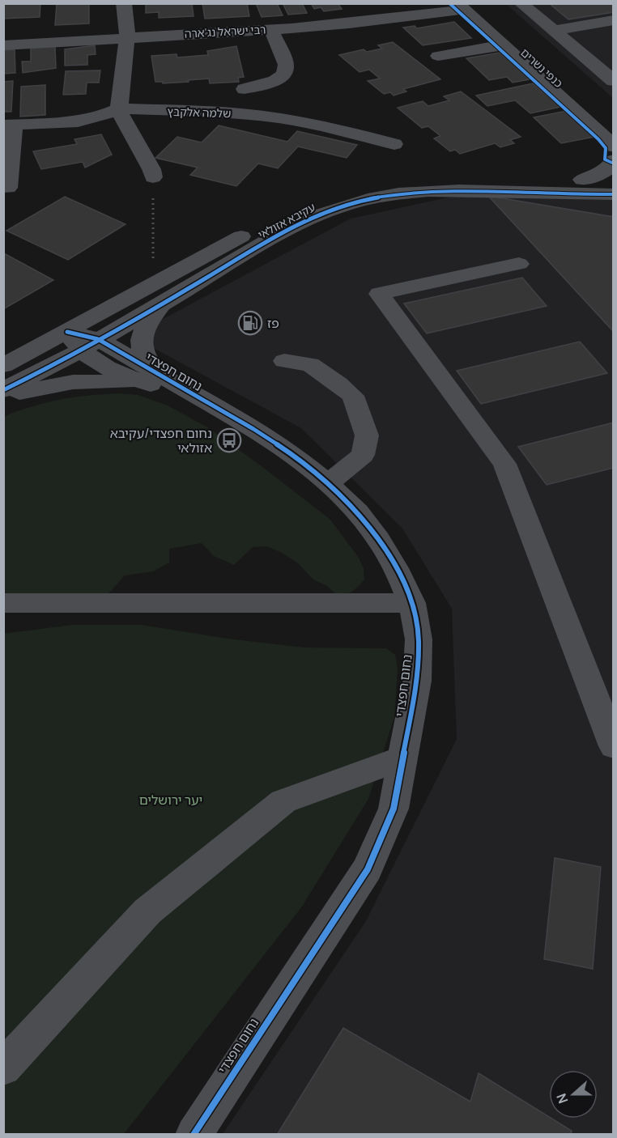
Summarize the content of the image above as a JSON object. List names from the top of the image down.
{
  "streets": {
    "street": [
      "רבי ישראל נג'ארה",
      "כנפי נשרים",
      "שלמה אלקבץ",
      "עקיבא אזולאי",
      "נחום חפצדי"
    ]
  },
  "crossings": [
    ["רבי ישראל נג'ארה", "כנפי נשרים"],
    ["עקיבא אזולאי", "נחום חפצדי"]
  ],
  "parks": ["יער ירושלים"],
  "places": {
    "fuel station": ["פז"],
    "bus stop": ["נחום חפצדי/עקיבא אזולאי"]
  },
  "north": "left"
}
